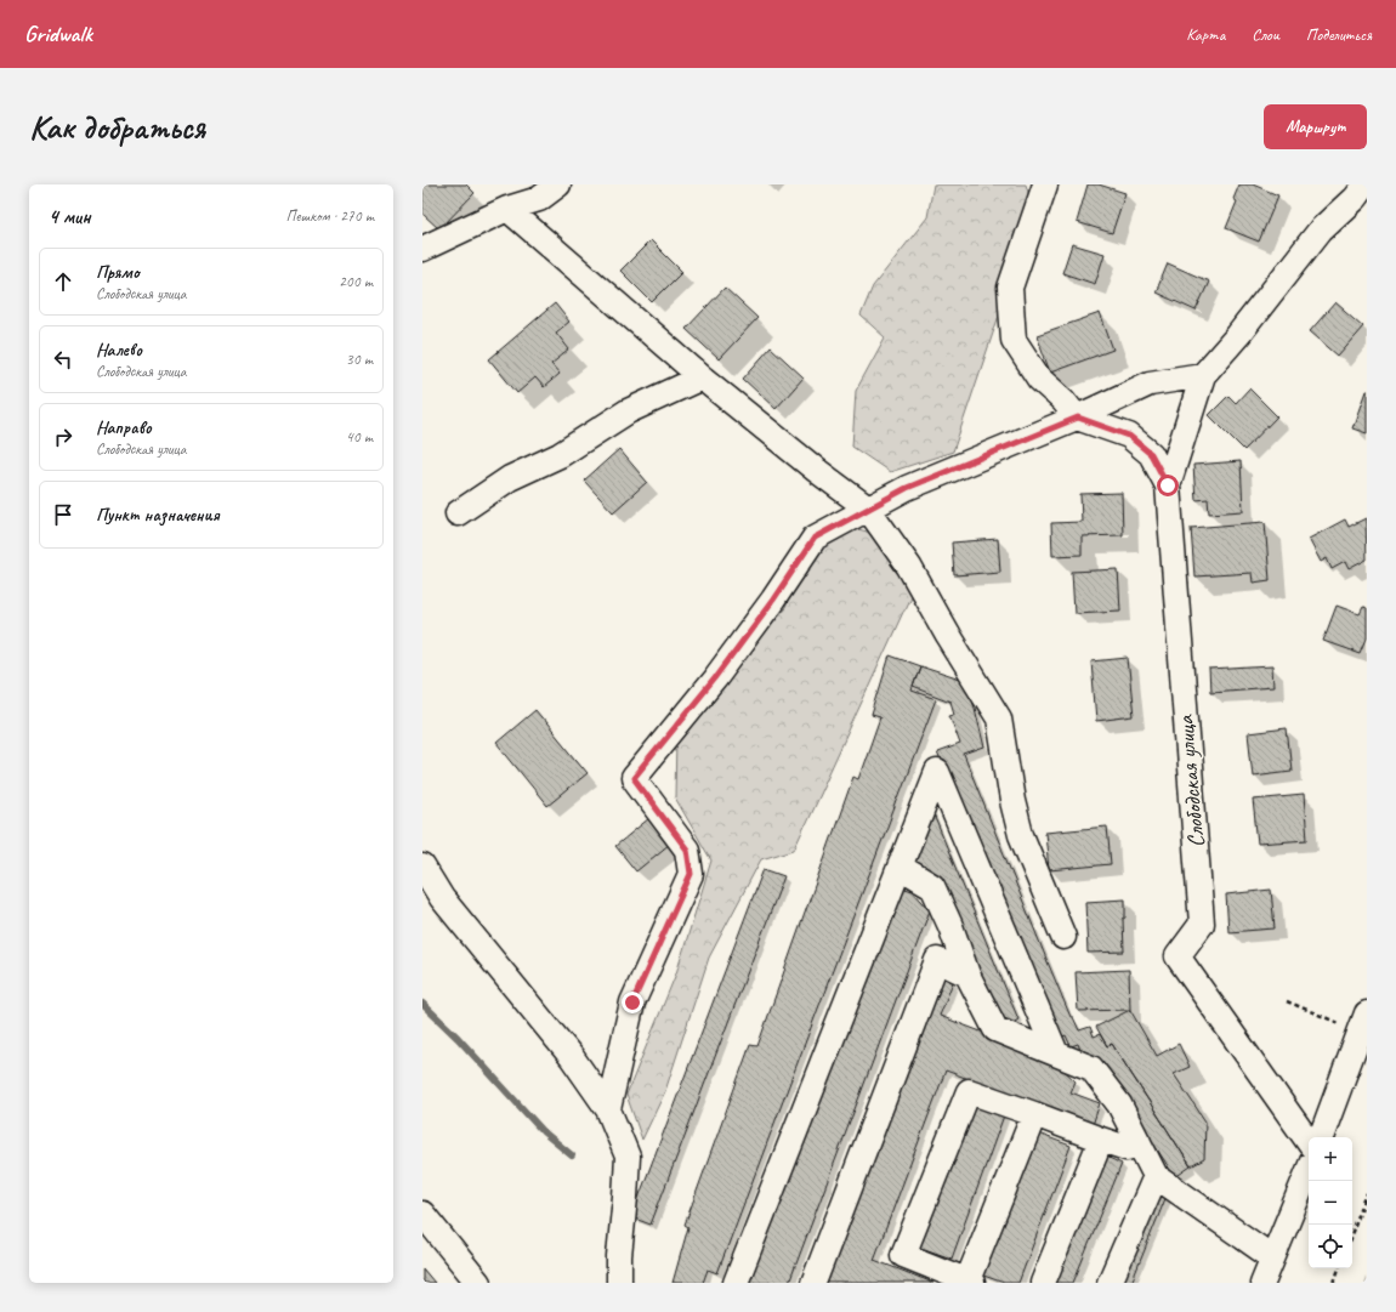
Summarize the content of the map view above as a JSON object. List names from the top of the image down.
{
  "streets": {
    "street": ["Слободская улица"]
  },
  "page": {
    "header": "Gridwalk",
    "nav": ["Карта", "Слои", "Поделиться"],
    "buttons": "Маршрут",
    "title": "Как добраться",
    "heading": ["4 мин", "Пешком · 270 m"],
    "list": [
      ["Прямо", "Слободская улица", "200 m"],
      ["Налево", "Слободская улица", "30 m"],
      ["Направо", "Слободская улица", "40 m"],
      "Пункт назначения"
    ],
    "map_buttons": ["+", "−"]
  }
}
